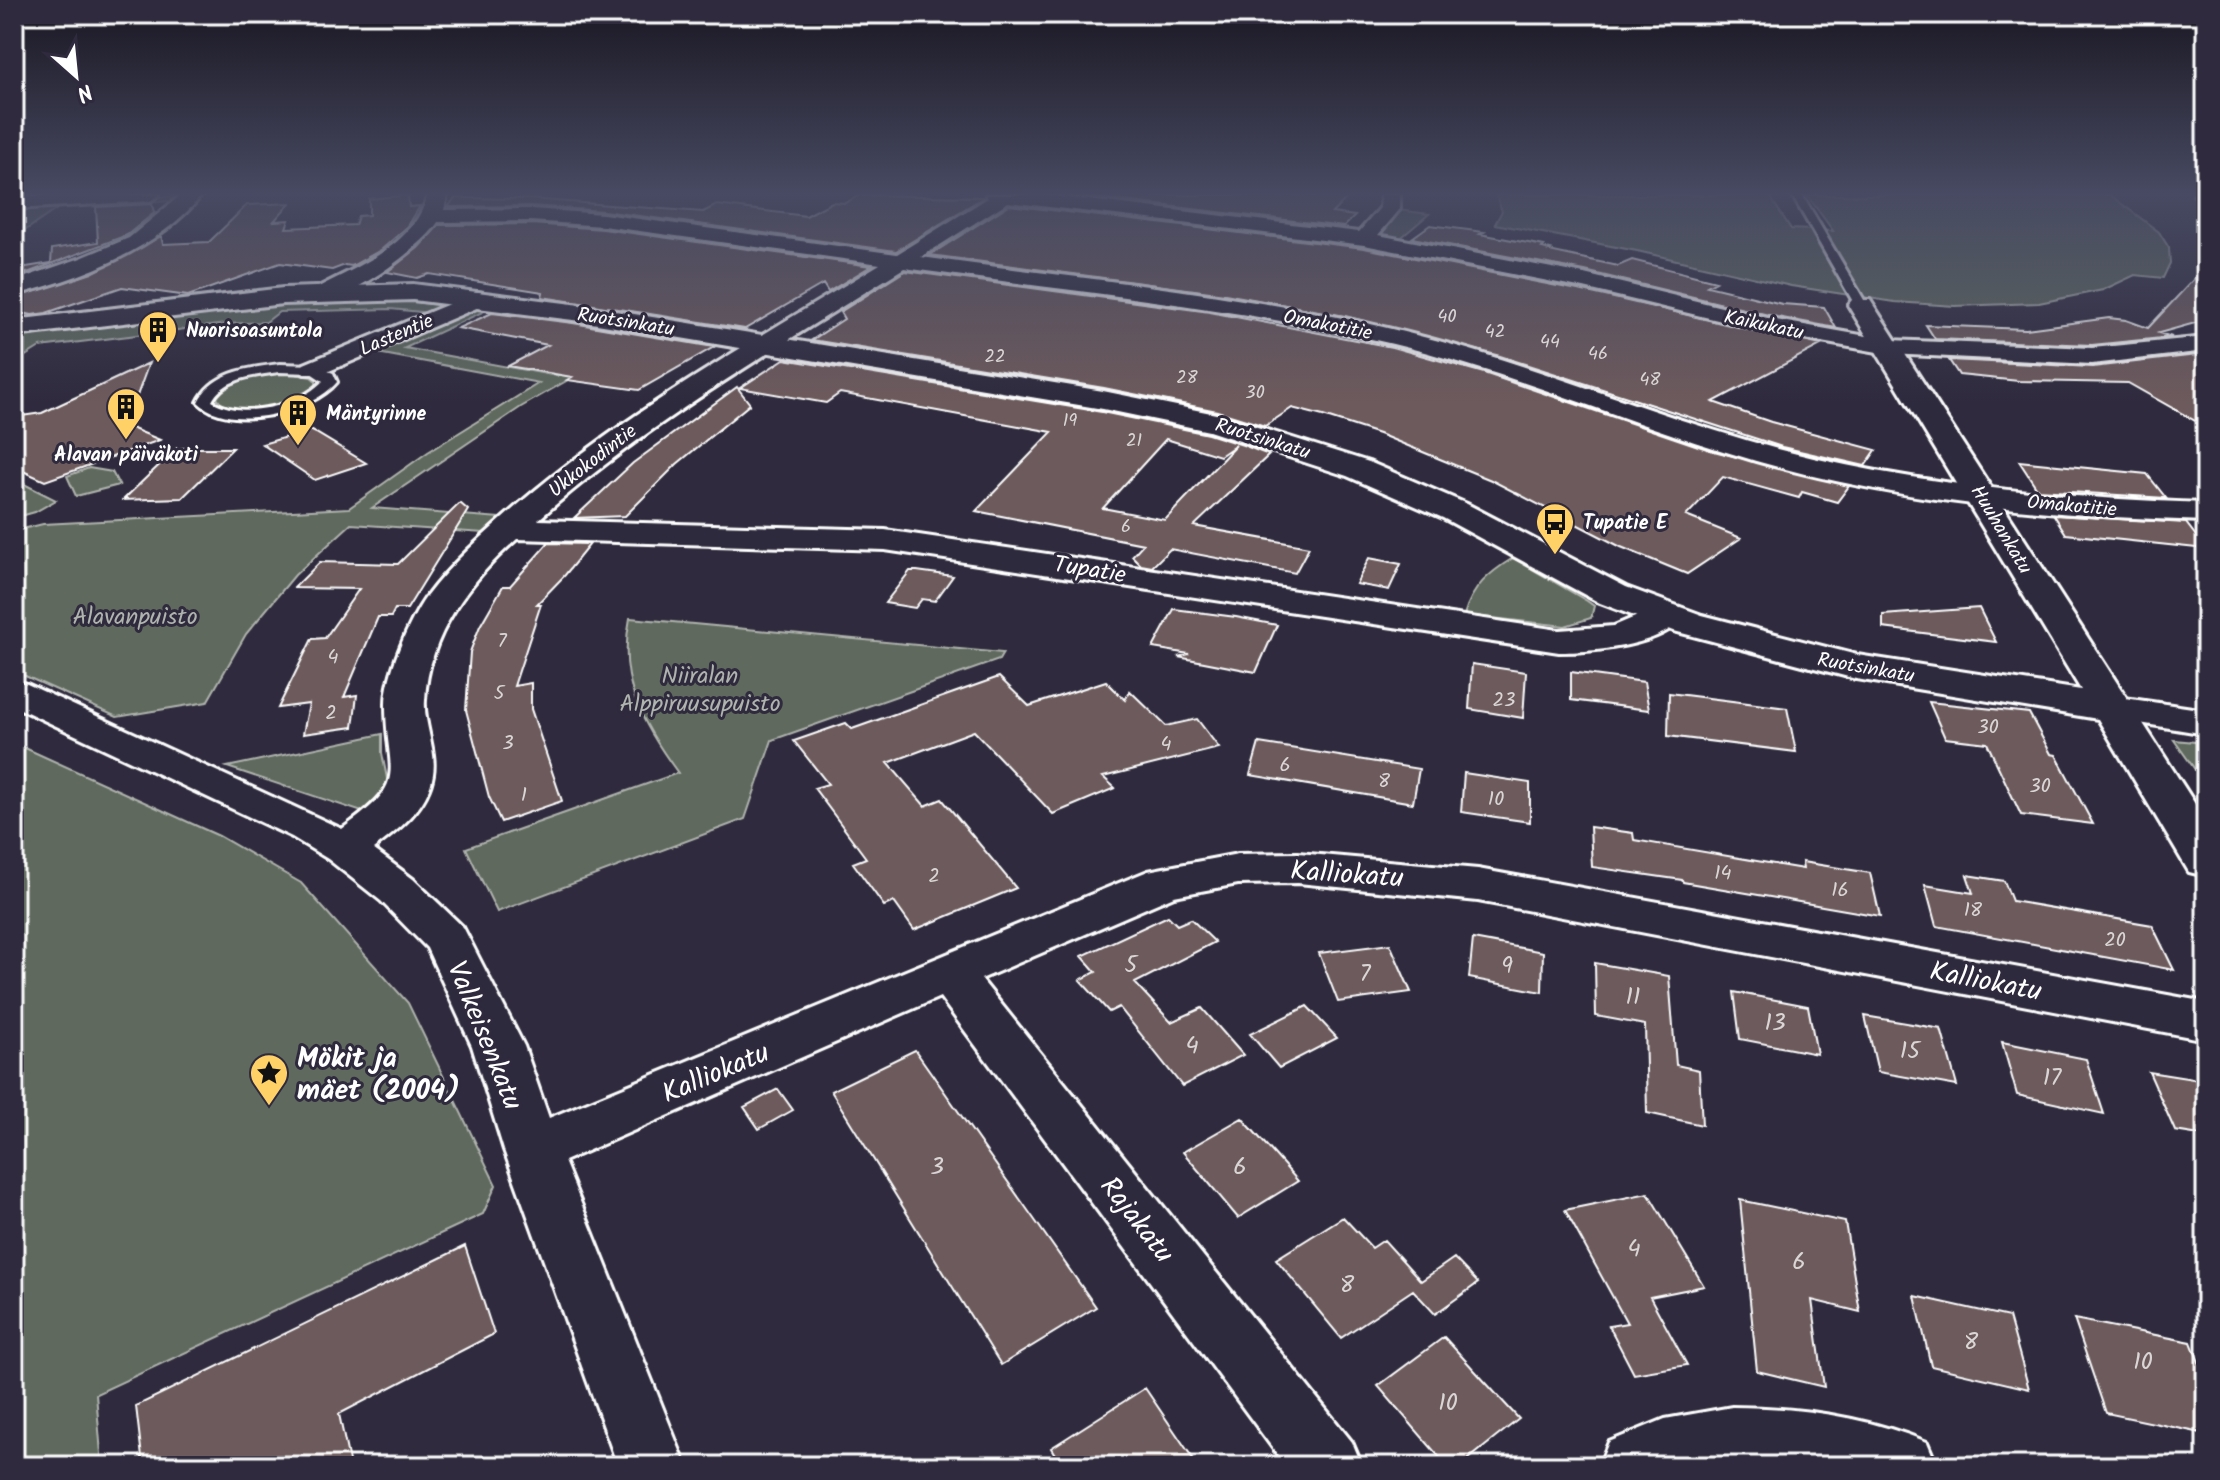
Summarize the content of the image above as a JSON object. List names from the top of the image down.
{
  "streets": {
    "street": [
      "Ruotsinkatu",
      "Omakotitie",
      "Kaikukatu",
      "Lastentie",
      "Ukkokodintie",
      "Huuhankatu",
      "Tupatie",
      "Kalliokatu",
      "Valkeisenkatu",
      "Rajakatu"
    ]
  },
  "crossings": [
    ["Ruotsinkatu", "Lastentie"],
    ["Ruotsinkatu", "Ukkokodintie"],
    ["Ruotsinkatu", "Huuhankatu"],
    ["Ruotsinkatu", "Tupatie"],
    ["Omakotitie", "Huuhankatu"],
    ["Kaikukatu", "Huuhankatu"],
    ["Ukkokodintie", "Tupatie"],
    ["Ukkokodintie", "Valkeisenkatu"],
    ["Kalliokatu", "Valkeisenkatu"],
    ["Kalliokatu", "Rajakatu"]
  ],
  "parks": ["Alavanpuisto", "Niiralan Alppiruusupuisto"],
  "places": {
    "building": ["Nuorisoasuntola", "Alavan päiväkoti", "Mäntyrinne"],
    "bus stop": ["Tupatie E"],
    "place": ["Mökit ja mäet (2004)"]
  },
  "house_numbers": [
    "40",
    "42",
    "44",
    "46",
    "22",
    "28",
    "48",
    "30",
    "19",
    "21",
    "6",
    "7",
    "4",
    "5",
    "23",
    "2",
    "30",
    "3",
    "4",
    "6",
    "8",
    "30",
    "1",
    "10",
    "14",
    "2",
    "16",
    "18",
    "20",
    "5",
    "9",
    "7",
    "11",
    "13",
    "4",
    "15",
    "17",
    "3",
    "6",
    "4",
    "6",
    "8",
    "8",
    "10",
    "10"
  ],
  "north": "bottom right"
}
